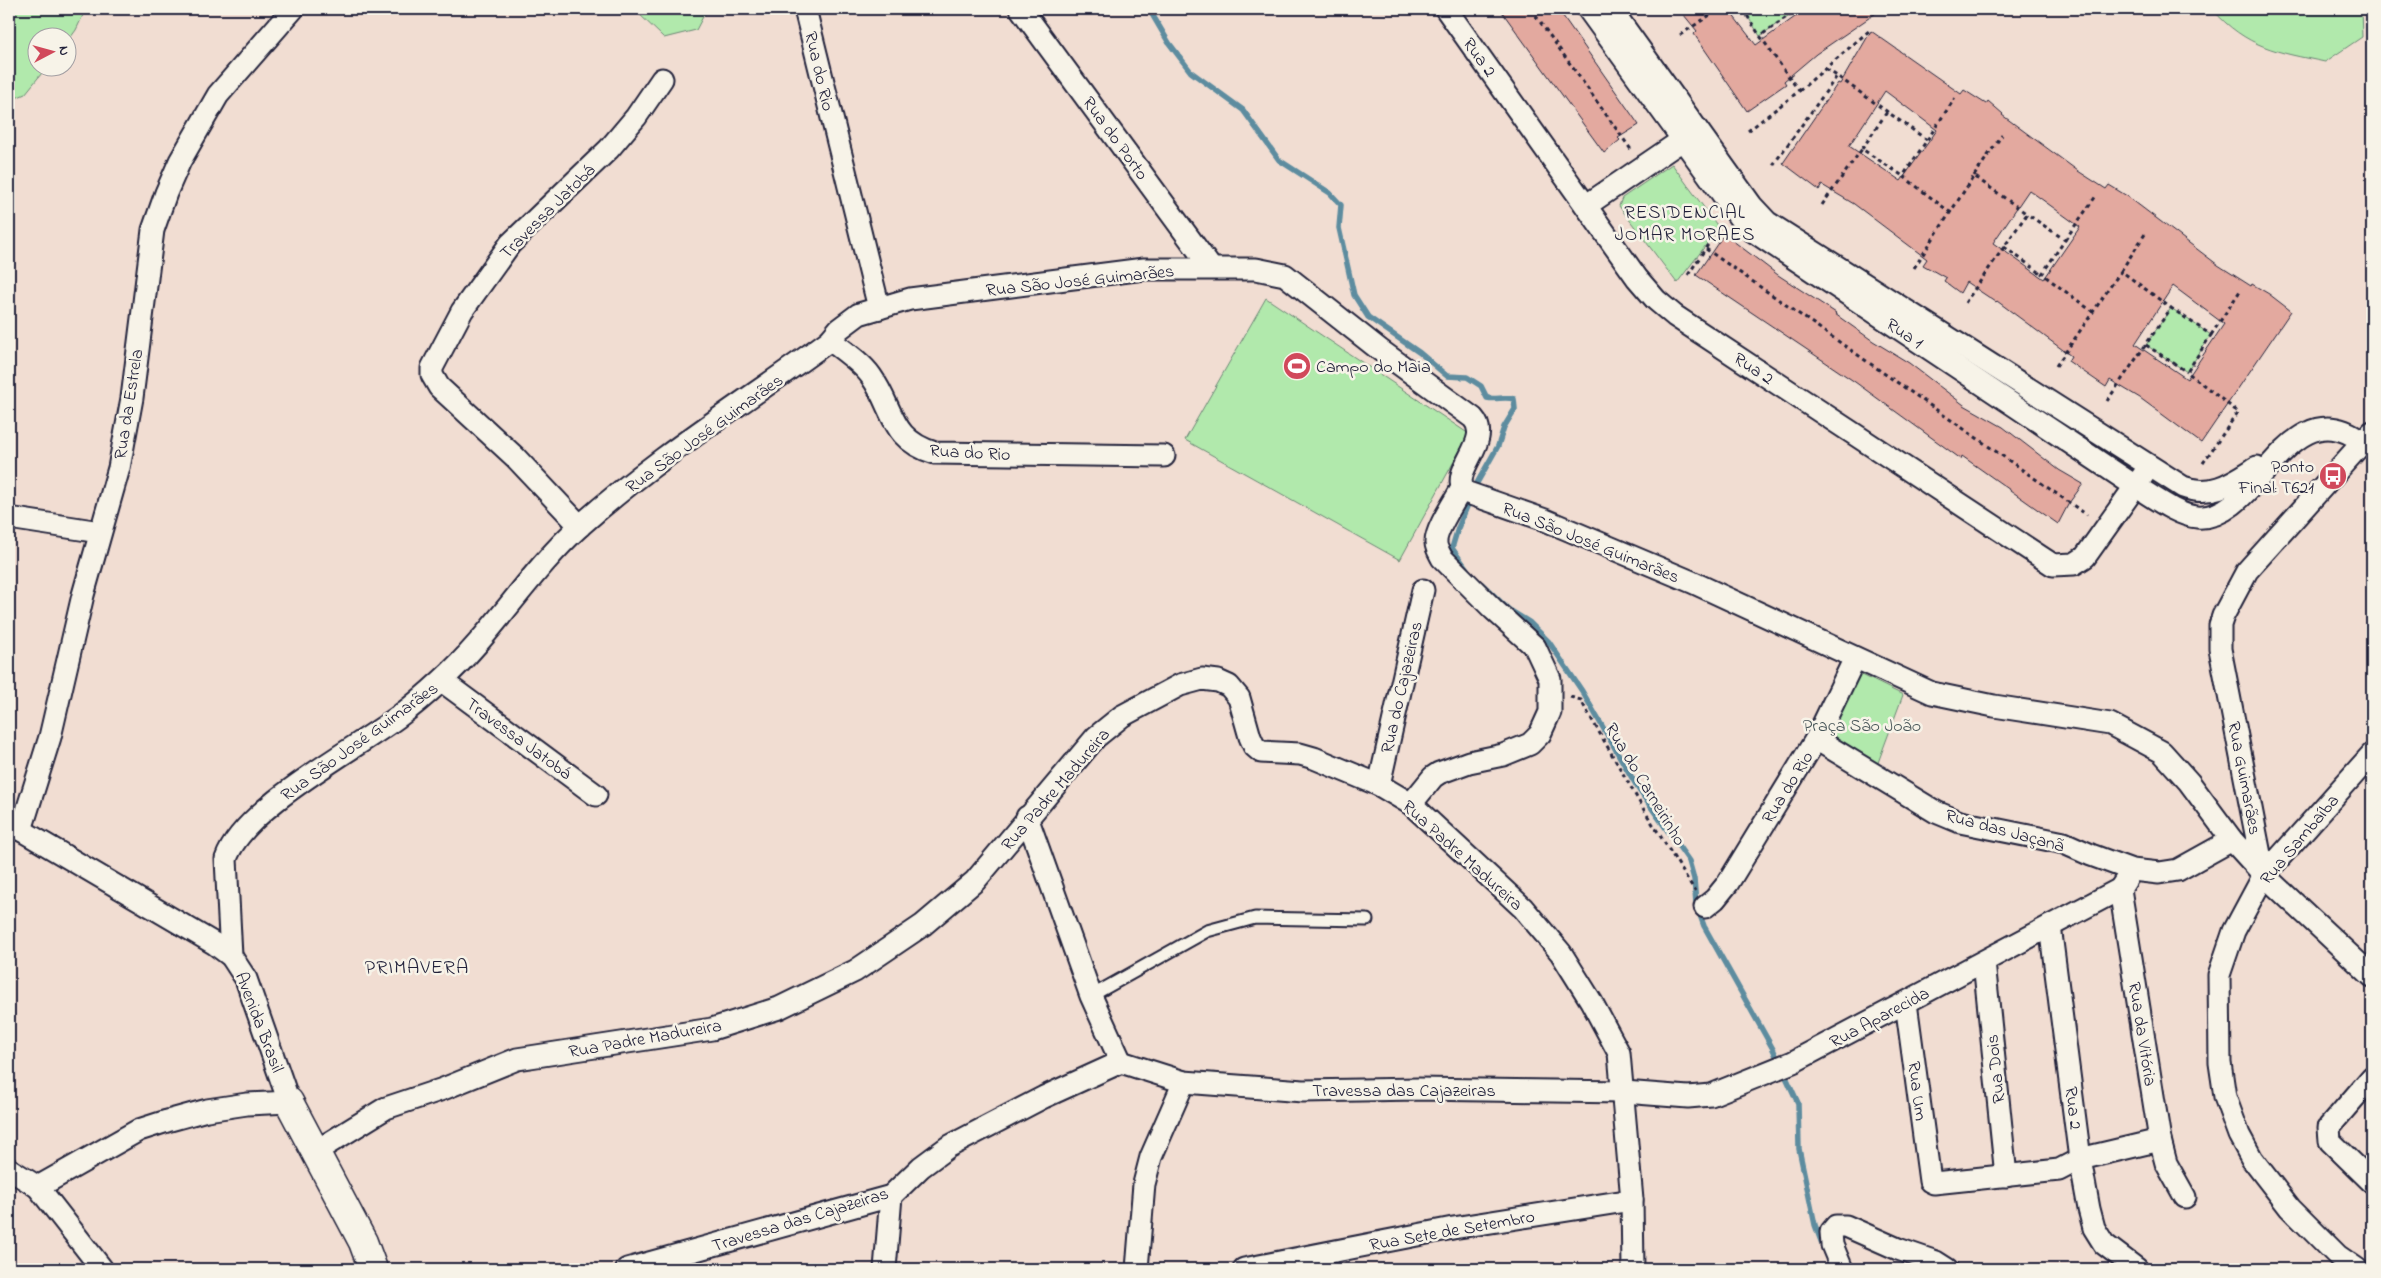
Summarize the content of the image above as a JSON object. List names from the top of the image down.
{
  "streets": {
    "street": [
      "Rua 2",
      "Rua do Rio",
      "Rua do Porto",
      "Travessa Jatobá",
      "Rua São José Guimarães",
      "Rua 1",
      "Rua da Estrela",
      "Rua do Cajazeiras",
      "Rua Guimarães",
      "Rua Padre Madureira",
      "Rua das Jaçanã",
      "Rua Sambaíba",
      "Rua Aparecida",
      "Avenida Brasil",
      "Rua da Vitória",
      "Rua Dois",
      "Travessa das Cajazeiras",
      "Rua Um",
      "Rua Sete de Setembro"
    ],
    "path": ["Rua do Carneirinho"]
  },
  "crossings": [
    ["Rua 2", "Rua 1"],
    ["Rua 2", "Rua Aparecida"],
    ["Rua do Rio", "Rua São José Guimarães"],
    ["Rua do Rio", "Rua do Carneirinho"],
    ["Rua do Rio", "Rua das Jaçanã"],
    ["Rua do Porto", "Rua São José Guimarães"],
    ["Travessa Jatobá", "Rua São José Guimarães"],
    ["Rua São José Guimarães", "Rua Guimarães"],
    ["Rua São José Guimarães", "Rua das Jaçanã"],
    ["Rua São José Guimarães", "Rua Sambaíba"],
    ["Rua São José Guimarães", "Avenida Brasil"],
    ["Rua 1", "Rua Guimarães"],
    ["Rua da Estrela", "Avenida Brasil"],
    ["Rua do Cajazeiras", "Rua Padre Madureira"],
    ["Rua Guimarães", "Rua Sambaíba"],
    ["Rua Padre Madureira", "Rua Aparecida"],
    ["Rua Padre Madureira", "Avenida Brasil"],
    ["Rua Padre Madureira", "Travessa das Cajazeiras"],
    ["Rua Padre Madureira", "Rua Sete de Setembro"],
    ["Rua Aparecida", "Rua da Vitória"],
    ["Rua Aparecida", "Rua Dois"],
    ["Rua Aparecida", "Travessa das Cajazeiras"],
    ["Rua Aparecida", "Rua Um"],
    ["Rua Dois", "Rua Um"]
  ],
  "districts": ["RESIDENCIAL JOMAR MORAES", "PRIMAVERA"],
  "parks": ["Praça São João"],
  "places": {
    "sports": ["Campo do Maia"],
    "bus stop": ["Ponto Final: T621"]
  },
  "north": "right"
}
